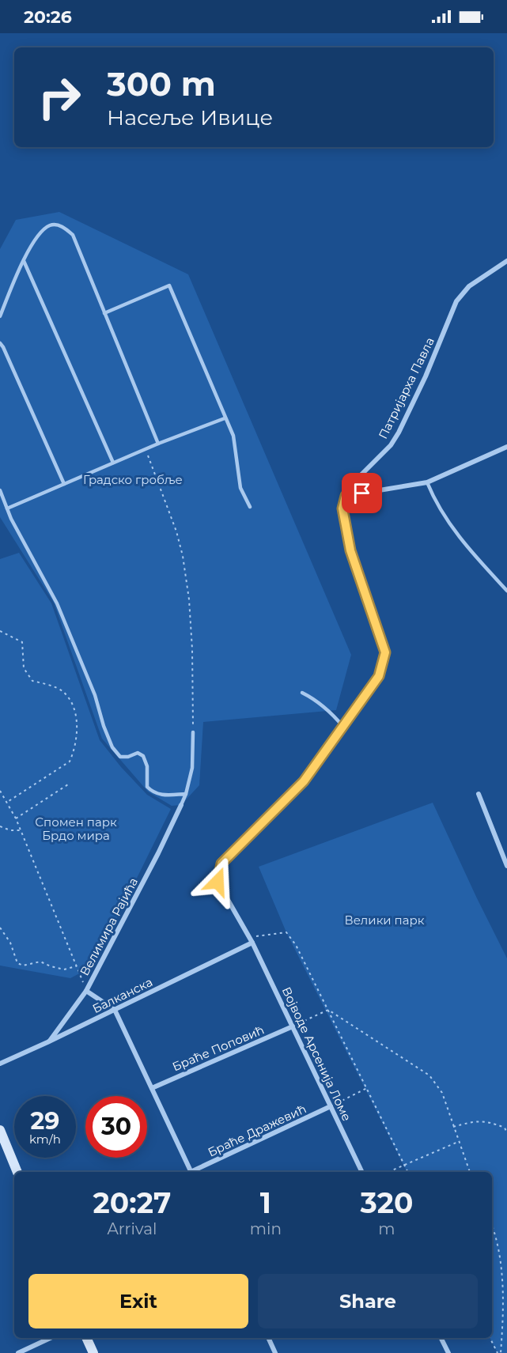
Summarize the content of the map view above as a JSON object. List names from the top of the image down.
{
  "streets": {
    "street": [
      "Патријарха Павла",
      "Велимира Рајића",
      "Балканска",
      "Браће Поповић",
      "Војводе Арсенија Ломе",
      "Браће Дражевић"
    ]
  },
  "crossings": [
    ["Велимира Рајића", "Балканска"],
    ["Балканска", "Војводе Арсенија Ломе"],
    ["Браће Поповић", "Војводе Арсенија Ломе"],
    ["Војводе Арсенија Ломе", "Браће Дражевић"]
  ],
  "parks": ["Градско гробље", "Спомен парк Брдо мира", "Велики парк"],
  "page": {
    "status": "20:26",
    "turn": ["300 m", "Насеље Ивице"],
    "speed": "29 km/h",
    "limit": "30",
    "eta": [
      "20:27",
      "Arrival",
      "1",
      "min",
      "320",
      "m"
    ],
    "buttons": ["Exit", "Share"]
  }
}
